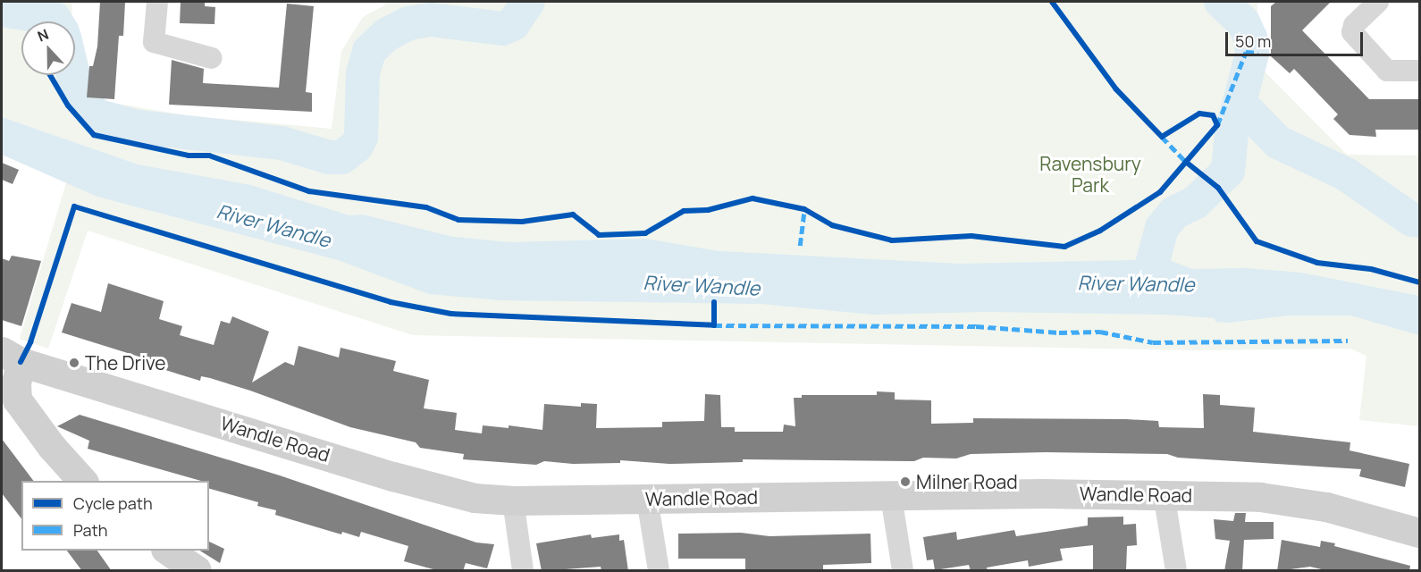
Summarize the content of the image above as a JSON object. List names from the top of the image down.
{
  "streets": {
    "street": ["Wandle Road"]
  },
  "water": ["River Wandle"],
  "parks": ["Ravensbury Park"],
  "places": ["The Drive", "Milner Road"],
  "legend": ["Cycle path", "Path"],
  "scale_bar": "50 m",
  "north": "top"
}
